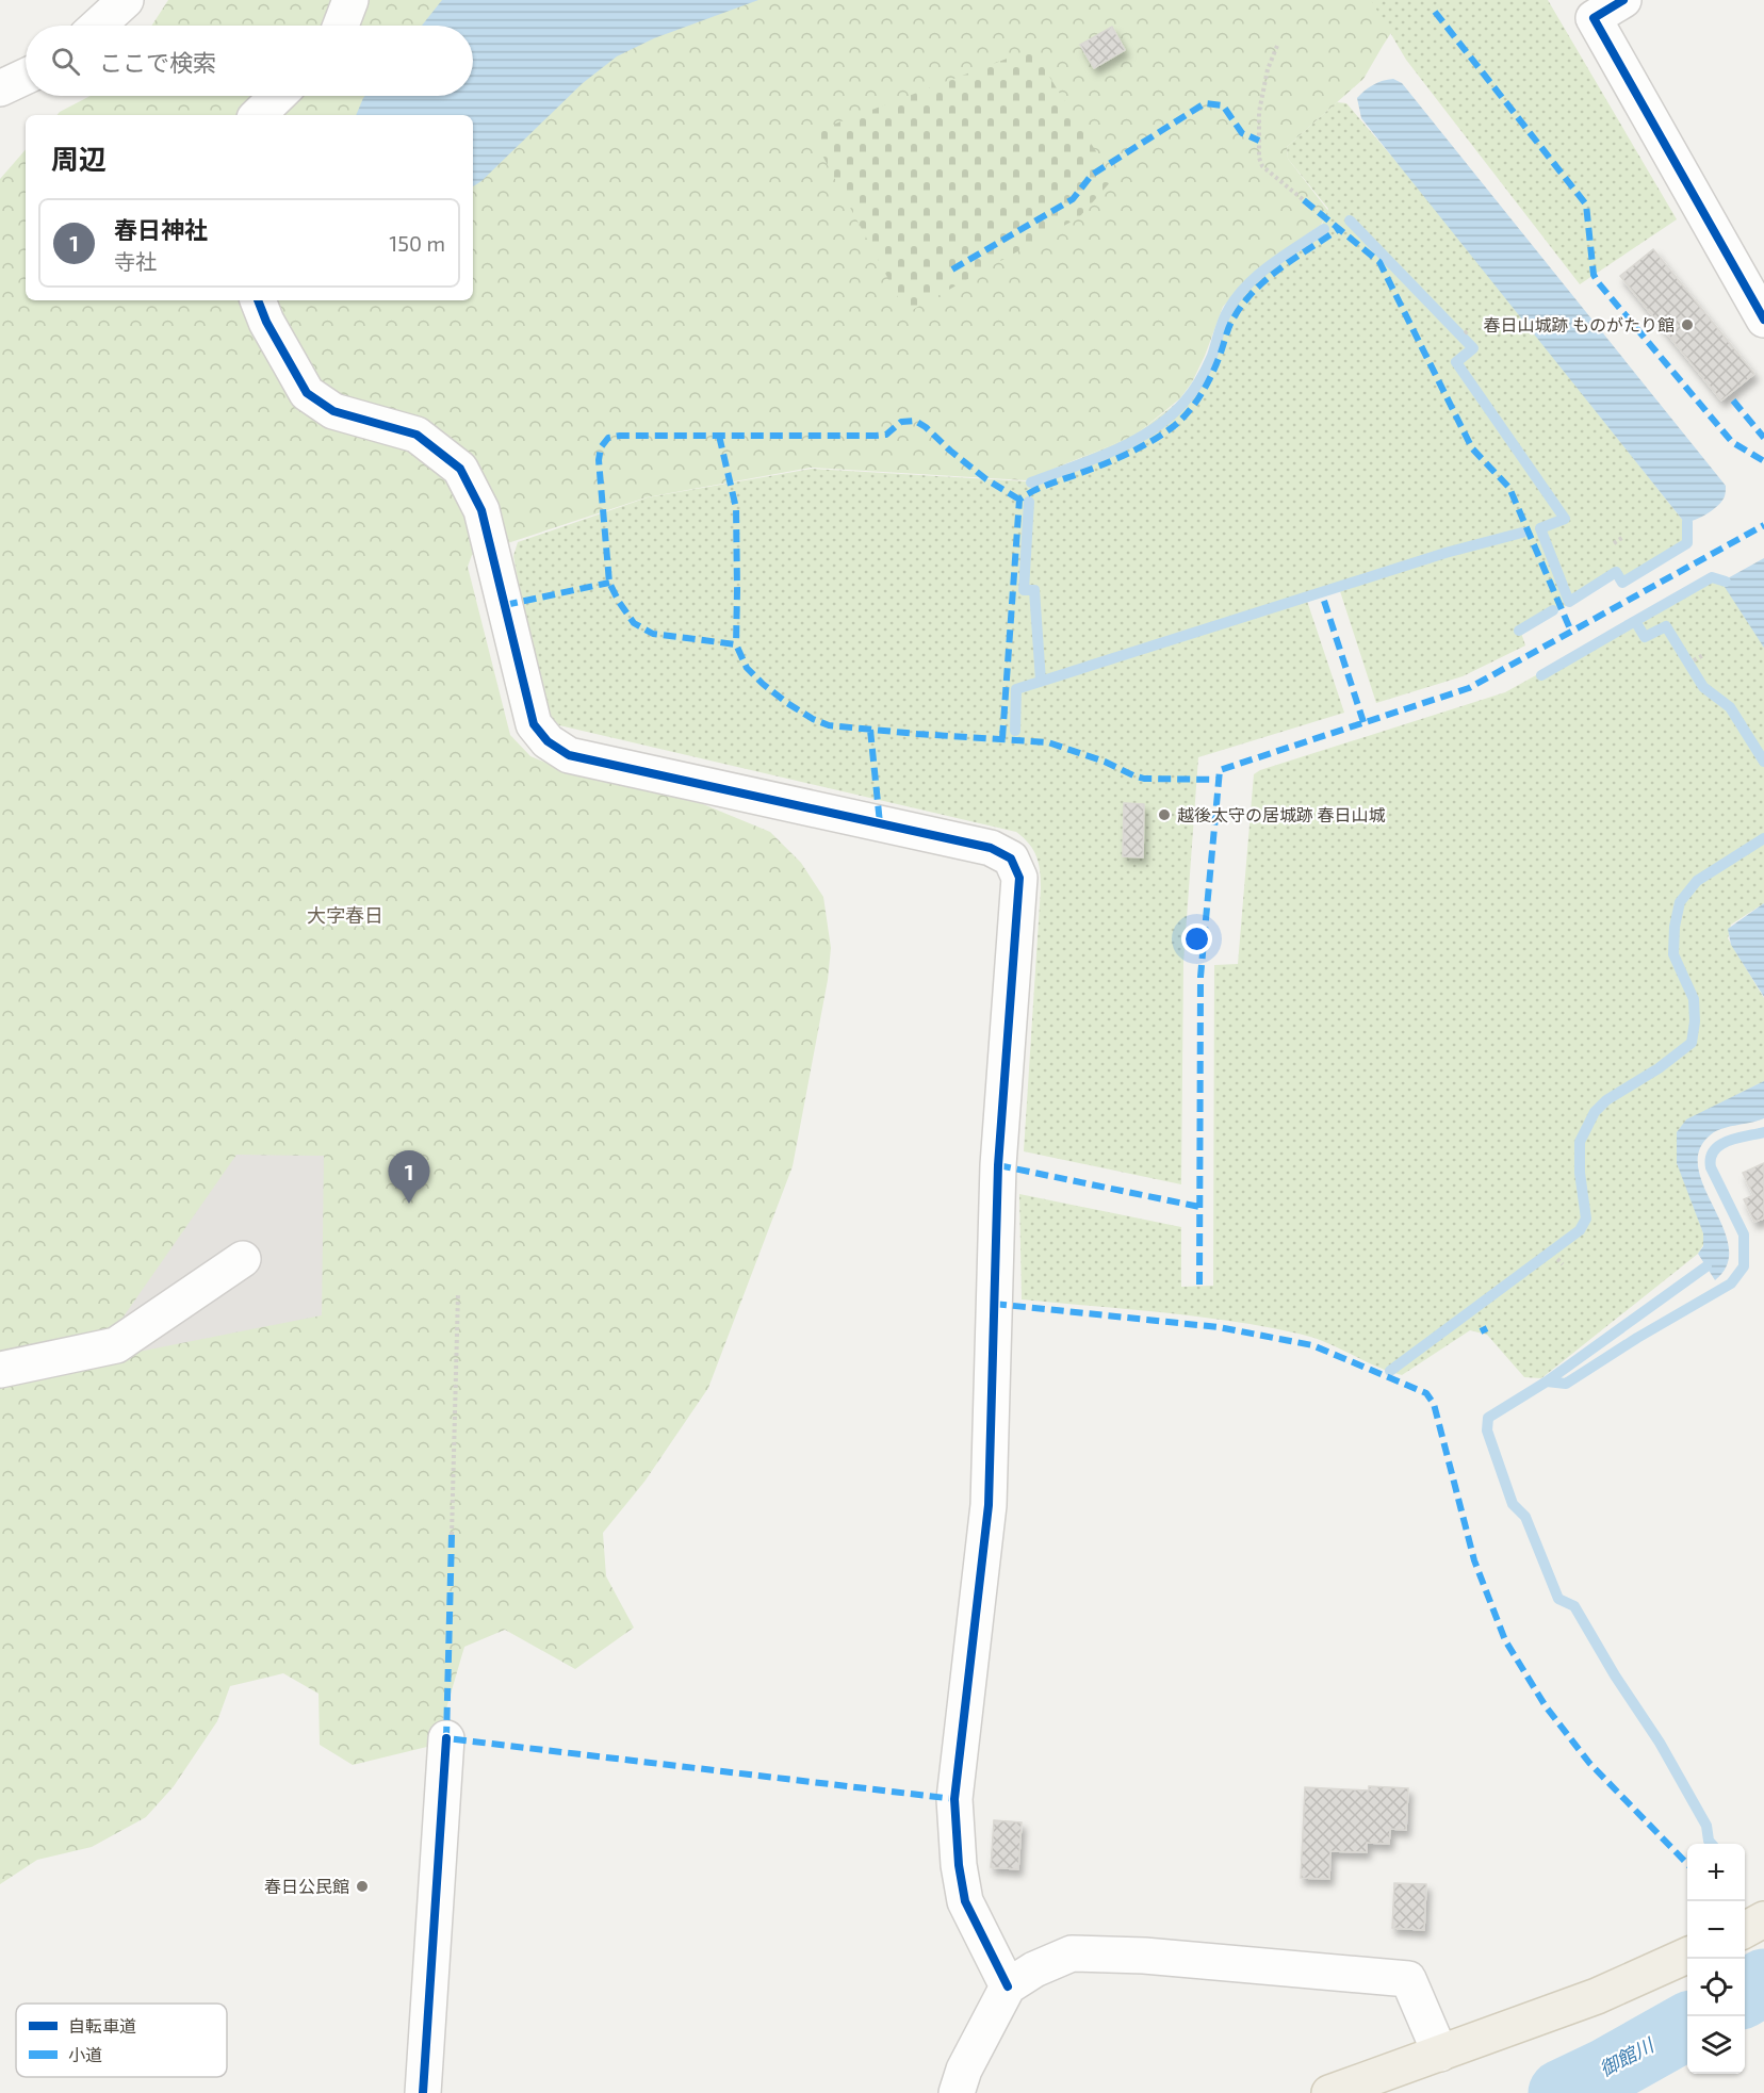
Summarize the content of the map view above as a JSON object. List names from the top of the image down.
{
  "districts": ["大字春日"],
  "water": ["御館川"],
  "places": ["春日山城跡 ものがたり館", "越後太守の居城跡 春日山城", "春日公民館"],
  "legend": ["自転車道", "小道"],
  "page": {
    "search": "ここで検索",
    "heading": "周辺",
    "list": [
      {
        "mark": "1",
        "name": "春日神社",
        "note": "寺社",
        "value": "150 m"
      }
    ],
    "pins": "1",
    "map_buttons": ["+", "−"]
  }
}
